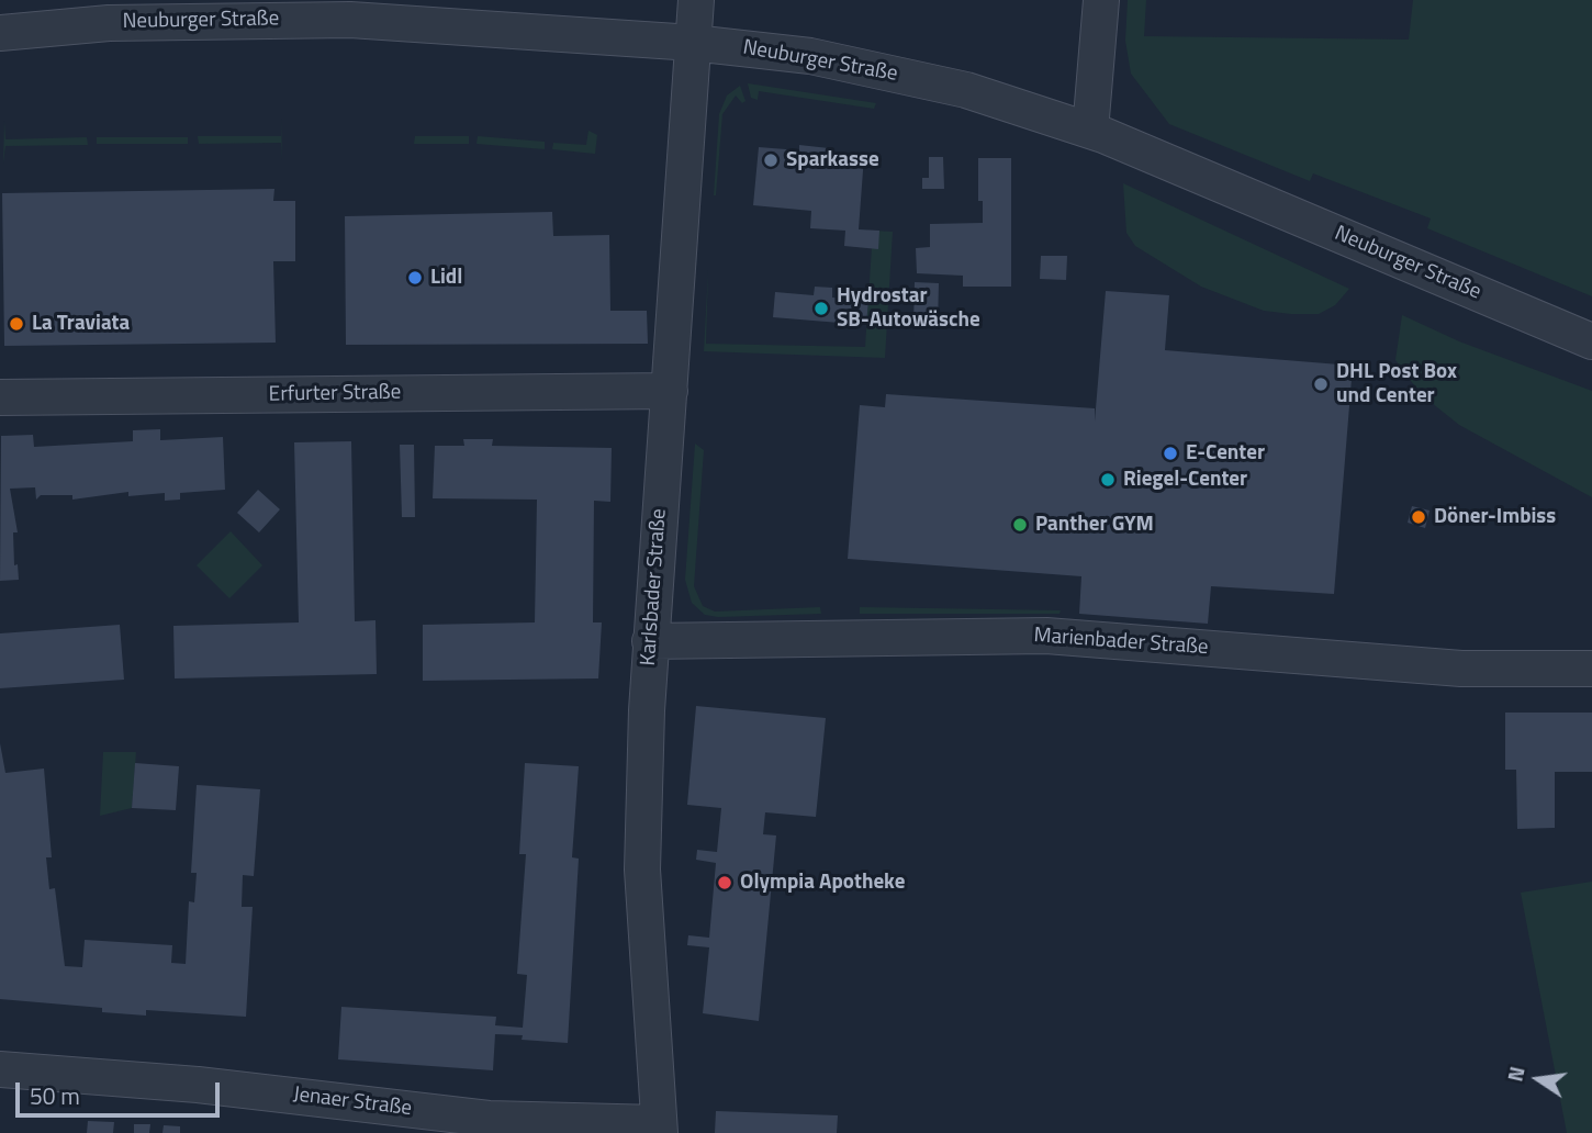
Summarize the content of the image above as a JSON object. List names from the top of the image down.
{
  "streets": {
    "street": [
      "Neuburger Straße",
      "Erfurter Straße",
      "Karlsbader Straße",
      "Marienbader Straße",
      "Jenaer Straße"
    ]
  },
  "crossings": [
    ["Neuburger Straße", "Karlsbader Straße"],
    ["Erfurter Straße", "Karlsbader Straße"],
    ["Karlsbader Straße", "Marienbader Straße"],
    ["Karlsbader Straße", "Jenaer Straße"]
  ],
  "places": [
    "Sparkasse",
    "Lidl",
    "Hydrostar SB-Autowäsche",
    "La Traviata",
    "DHL Post Box und Center",
    "E-Center",
    "Riegel-Center",
    "Döner-Imbiss",
    "Panther GYM",
    "Olympia Apotheke"
  ],
  "scale_bar": "50 m",
  "north": "left"
}
